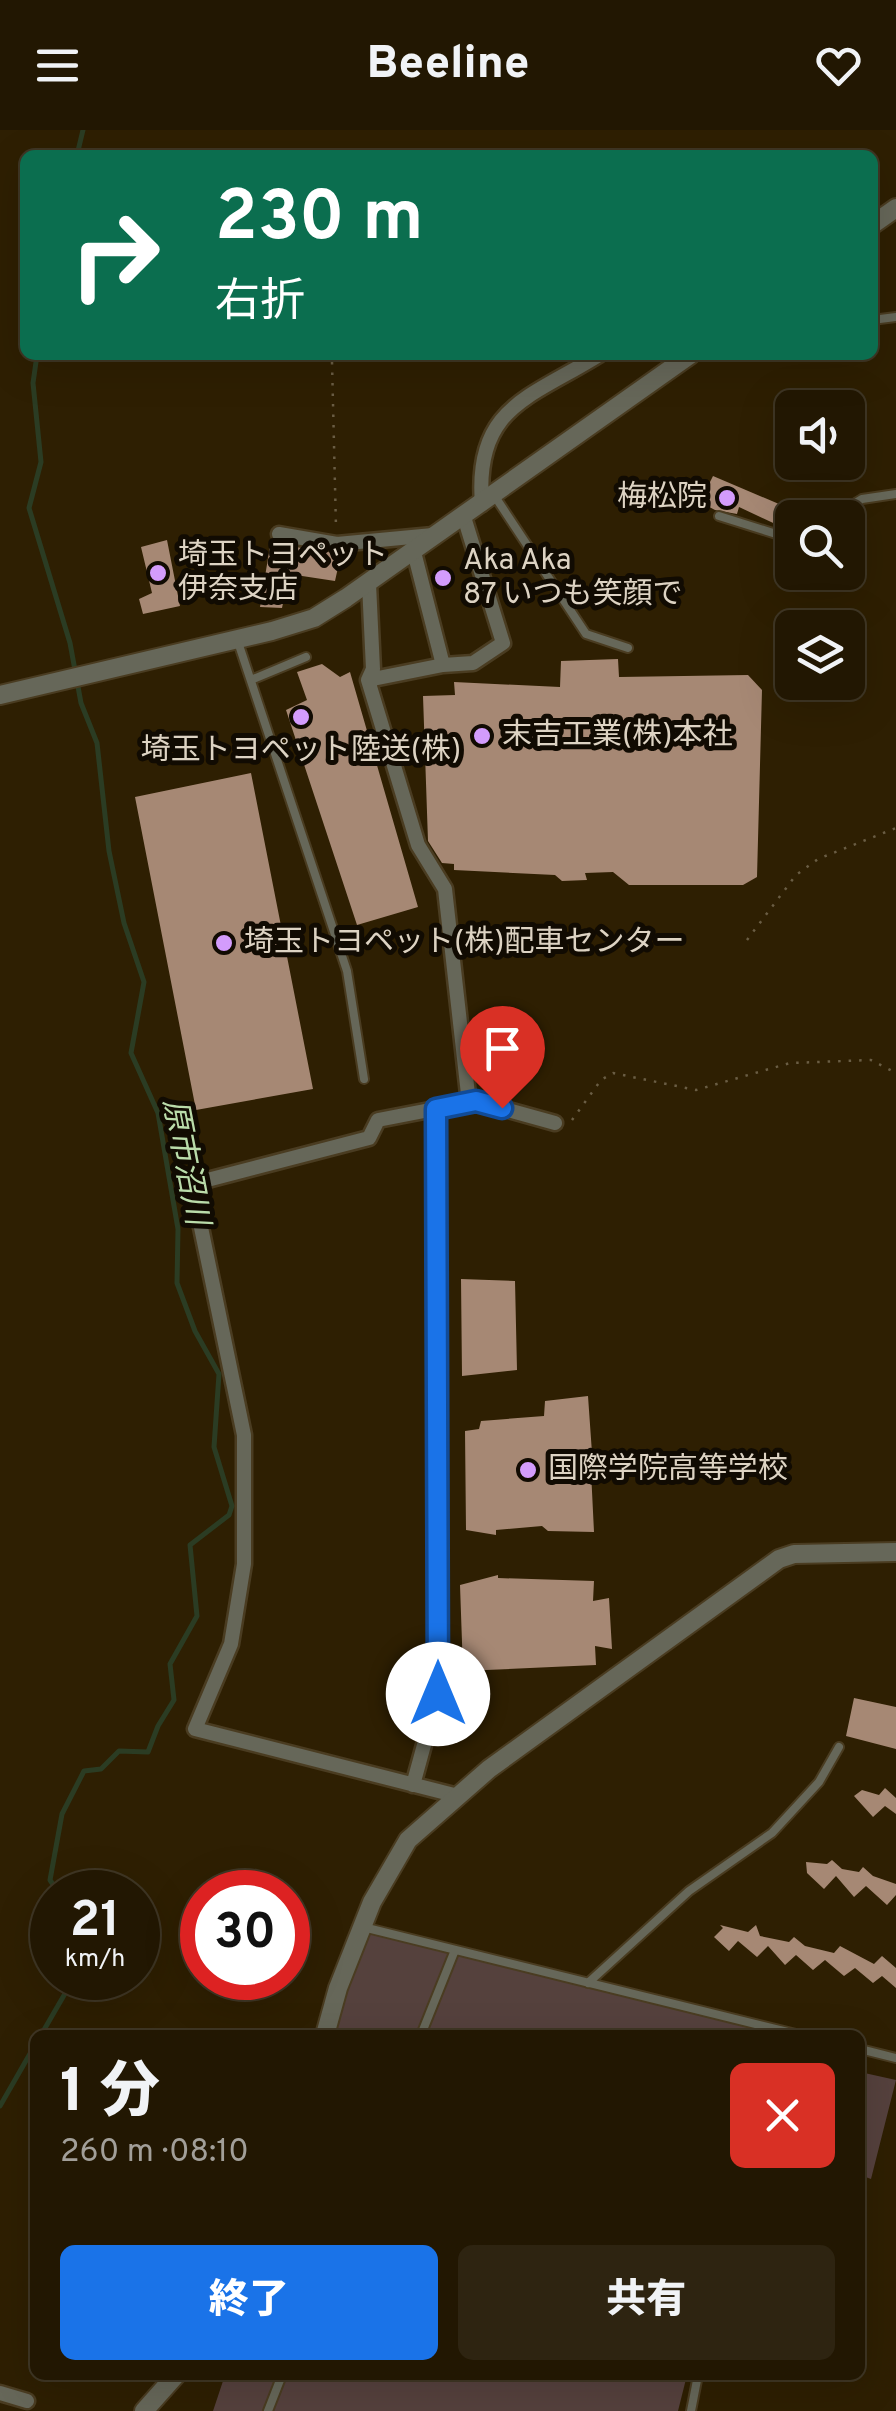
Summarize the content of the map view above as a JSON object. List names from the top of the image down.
{
  "water": ["原市沼川"],
  "places": [
    "梅松院",
    "埼玉トヨペット 伊奈支店",
    "Aka Aka 87 いつも笑顔で",
    "埼玉トヨペット陸送(株)",
    "末吉工業(株)本社",
    "埼玉トヨペット(株)配車センター",
    "国際学院高等学校"
  ],
  "page": {
    "header": "Beeline",
    "turn": ["230 m", "右折"],
    "speed": "21 km/h",
    "limit": "30",
    "heading": ["1 分", "260 m · 08:10"],
    "buttons": ["終了", "共有"]
  }
}
